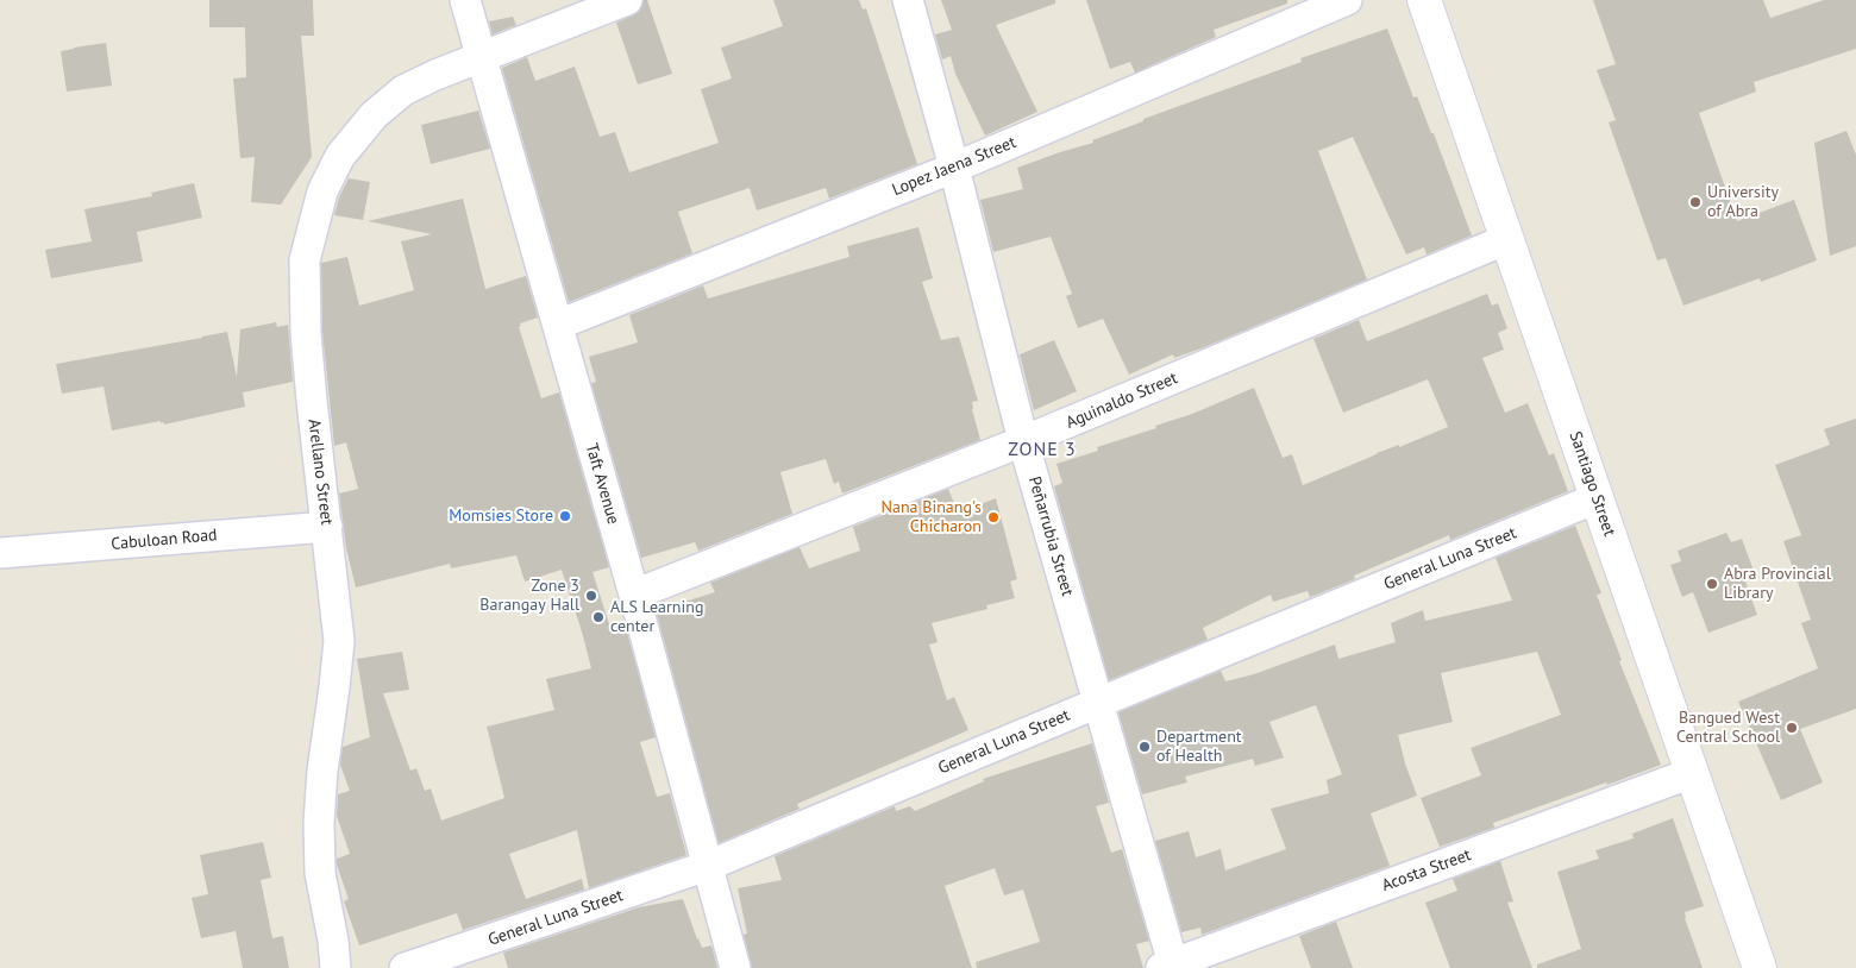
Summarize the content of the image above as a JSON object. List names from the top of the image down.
{
  "streets": {
    "street": [
      "Lopez Jaena Street",
      "Aguinaldo Street",
      "Arellano Street",
      "Taft Avenue",
      "Santiago Street",
      "Peñarrubia Street",
      "Cabuloan Road",
      "General Luna Street",
      "Acosta Street"
    ]
  },
  "crossings": [
    ["Lopez Jaena Street", "Taft Avenue"],
    ["Lopez Jaena Street", "Peñarrubia Street"],
    ["Aguinaldo Street", "Taft Avenue"],
    ["Aguinaldo Street", "Santiago Street"],
    ["Aguinaldo Street", "Peñarrubia Street"],
    ["Arellano Street", "Taft Avenue"],
    ["Arellano Street", "Cabuloan Road"],
    ["Taft Avenue", "General Luna Street"],
    ["Santiago Street", "General Luna Street"],
    ["Santiago Street", "Acosta Street"],
    ["Peñarrubia Street", "General Luna Street"],
    ["Peñarrubia Street", "Acosta Street"]
  ],
  "districts": ["ZONE 3"],
  "places": [
    "University of Abra",
    "Momsies Store",
    "Nana Binang's Chicharon",
    "Abra Provincial Library",
    "Zone 3 Barangay Hall",
    "ALS Learning center",
    "Bangued West Central School",
    "Department of Health"
  ]
}
